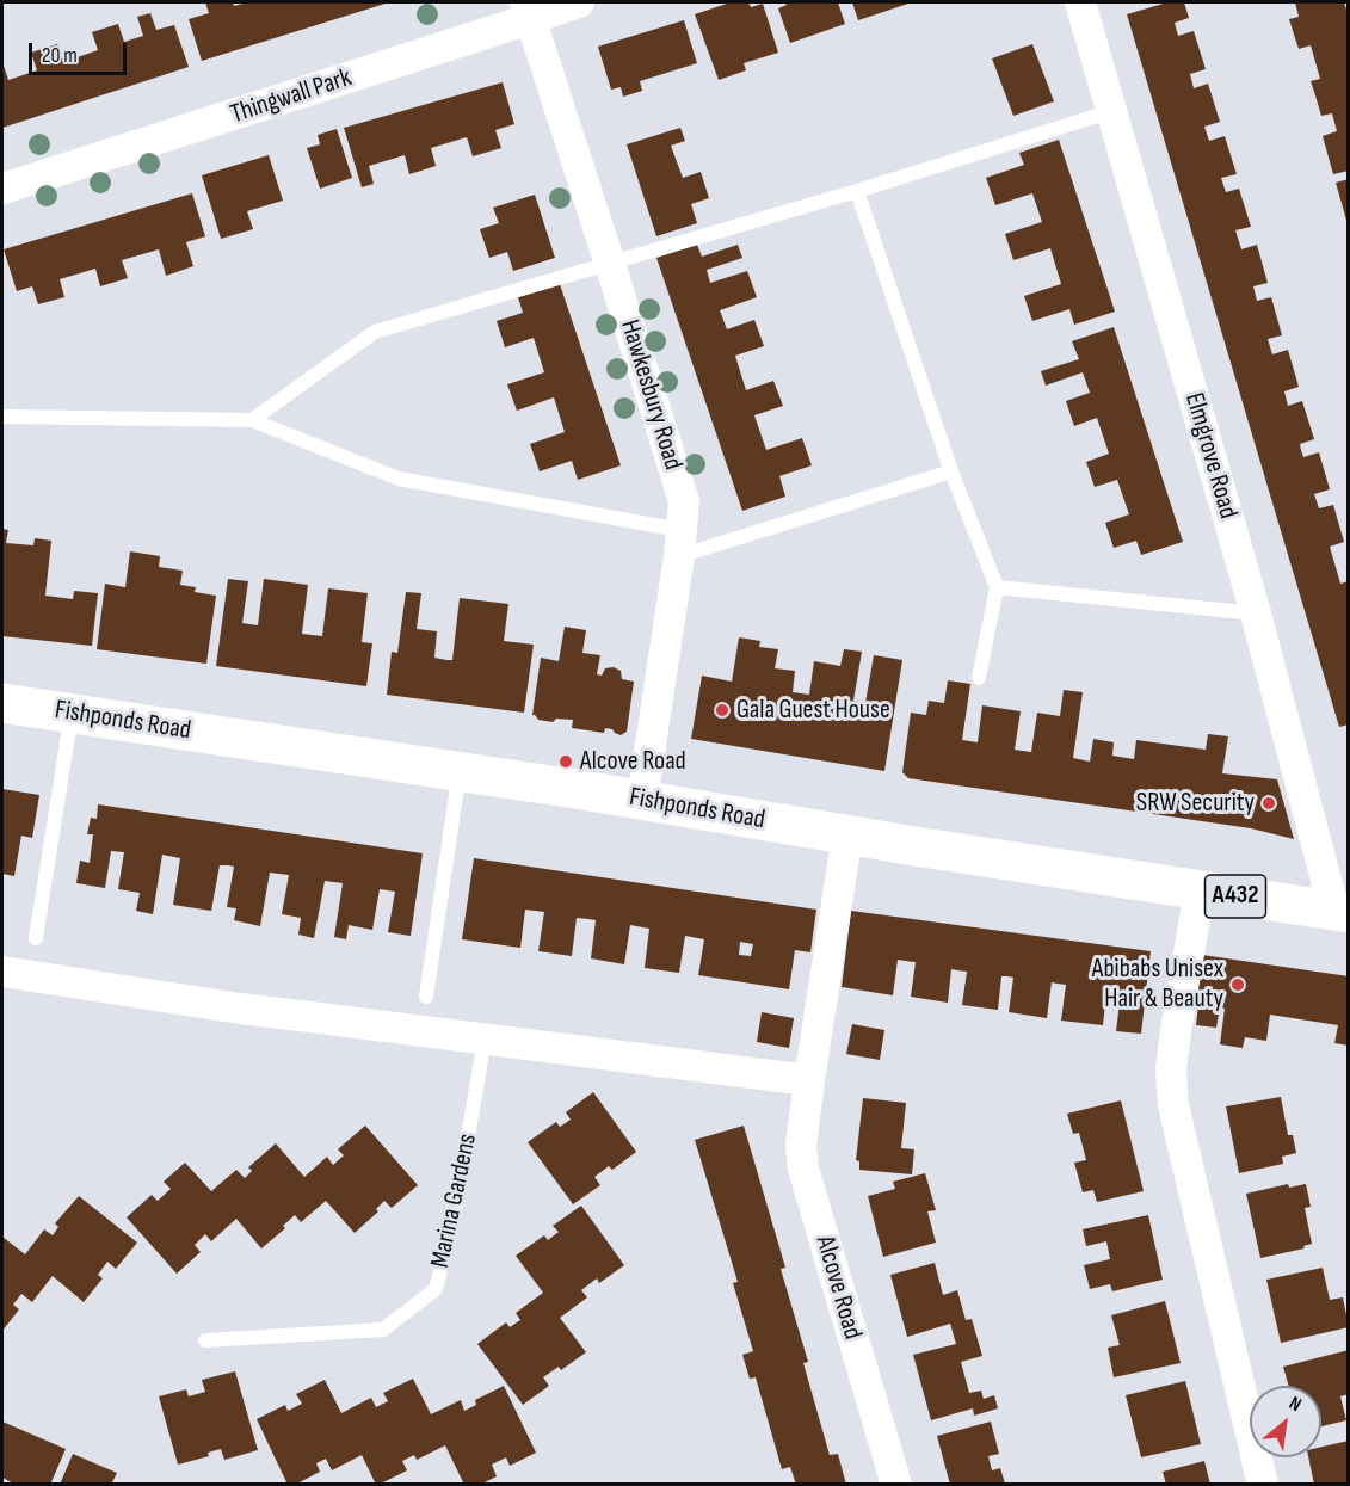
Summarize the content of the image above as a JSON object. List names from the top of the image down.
{
  "streets": {
    "main road": ["Fishponds Road", "A432"],
    "street": [
      "Thingwall Park",
      "Hawkesbury Road",
      "Elmgrove Road",
      "Alcove Road"
    ],
    "lane": ["Marina Gardens"]
  },
  "crossings": [
    ["Thingwall Park", "Hawkesbury Road"],
    ["Hawkesbury Road", "Fishponds Road"],
    ["Elmgrove Road", "Fishponds Road"],
    ["Fishponds Road", "Alcove Road"]
  ],
  "places": [
    "Gala Guest House",
    "Alcove Road",
    "SRW Security",
    "Abibabs Unisex Hair & Beauty"
  ],
  "scale_bar": "20 m",
  "north": "top right"
}
